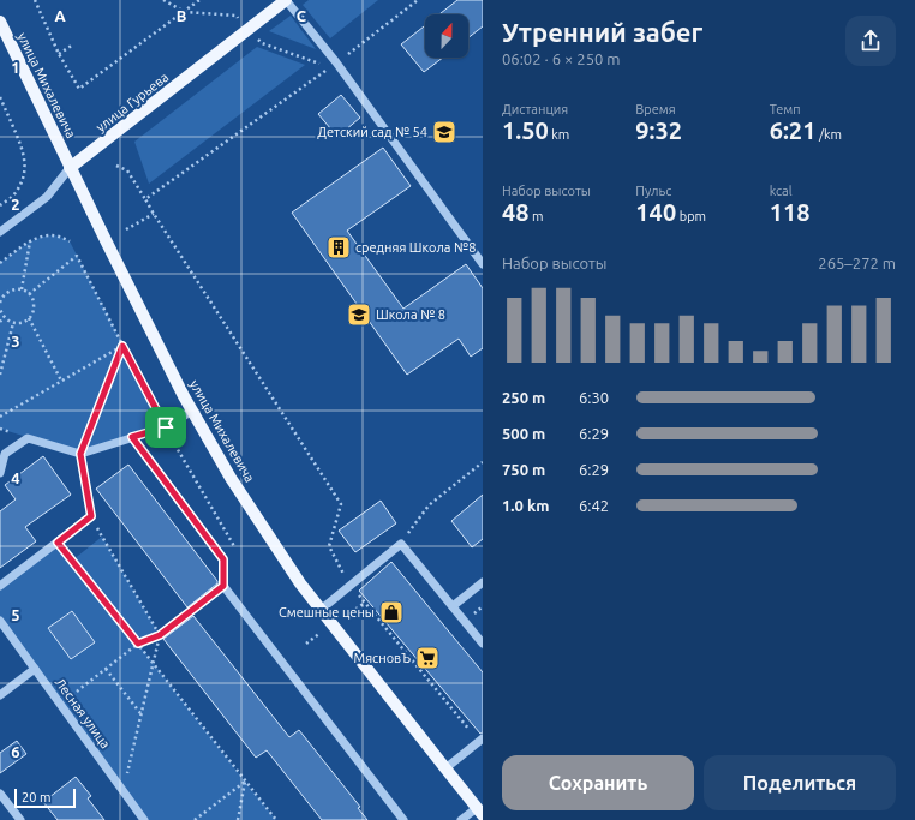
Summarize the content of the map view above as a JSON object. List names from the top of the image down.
{
  "streets": {
    "main road": ["улица Михалевича", "улица Гурьева"],
    "street": ["Лесная улица"]
  },
  "crossings": [
    ["улица Михалевича", "улица Гурьева"]
  ],
  "places": {
    "school or university": ["Детский сад № 54", "Школа № 8"],
    "building": ["средняя Школа №8"],
    "shop": ["Смешные цены"],
    "supermarket": ["МясновЪ"]
  },
  "scale_bar": "20 m",
  "north": "top",
  "page": {
    "heading": ["Утренний забег", "06:02 · 6 × 250 m"],
    "stats": [
      ["Дистанция", "1.50 km"],
      ["Время", "9:32"],
      ["Темп", "6:21 /km"],
      ["Набор высоты", "48 m"],
      ["Пульс", "140 bpm"],
      ["kcal", "118"]
    ],
    "chart": ["Набор высоты", "265–272 m"],
    "list": [
      {
        "name": "250 m",
        "note": "6:30"
      },
      {
        "name": "500 m",
        "note": "6:29"
      },
      {
        "name": "750 m",
        "note": "6:29"
      },
      {
        "name": "1.0 km",
        "note": "6:42"
      }
    ],
    "buttons": ["Сохранить", "Поделиться"],
    "scale": "20 m"
  },
  "grid": {
    "columns": ["A", "B", "C"],
    "rows": [
      "1",
      "2",
      "3",
      "4",
      "5",
      "6"
    ]
  }
}
